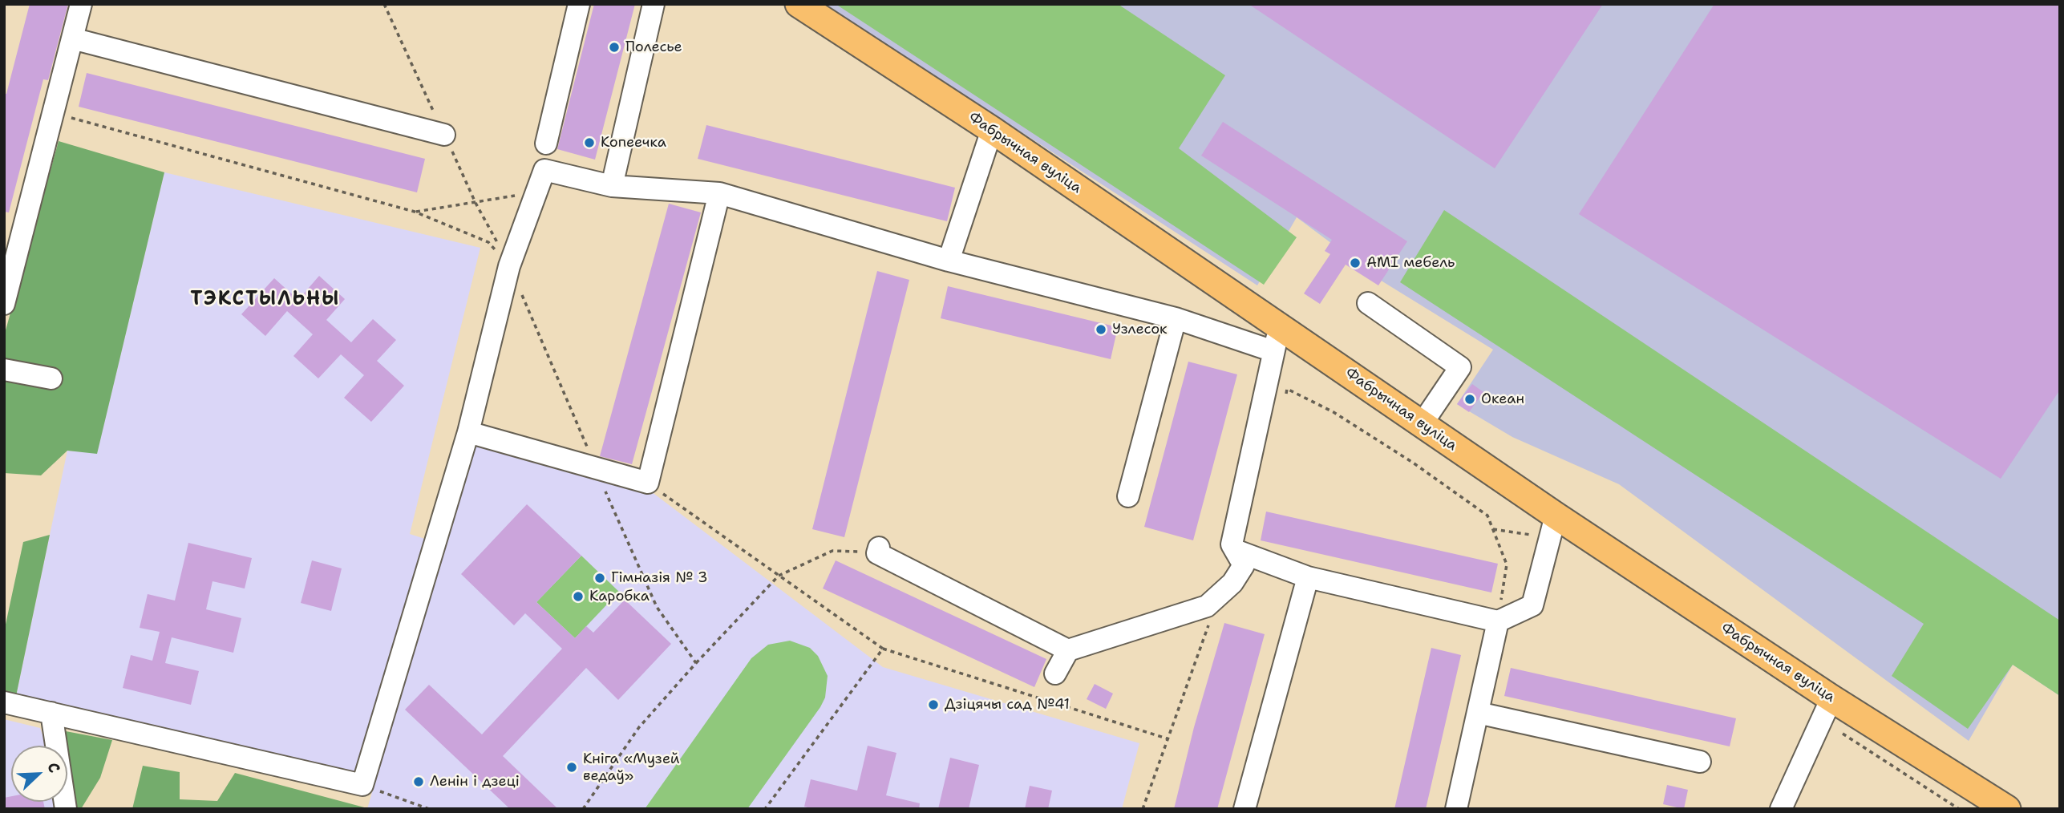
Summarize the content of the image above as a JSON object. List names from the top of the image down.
{
  "streets": {
    "main road": ["Фабрычная вуліца"]
  },
  "districts": ["ТЭКСТЫЛЬНЫ"],
  "places": [
    "Полесье",
    "Копеечка",
    "AMI мебель",
    "Узлесок",
    "Океан",
    "Гімназія № 3",
    "Каробка",
    "Дзіцячы сад №41",
    "Кніга «Музей ведаў»",
    "Ленін і дзеці"
  ],
  "north": "top right"
}
